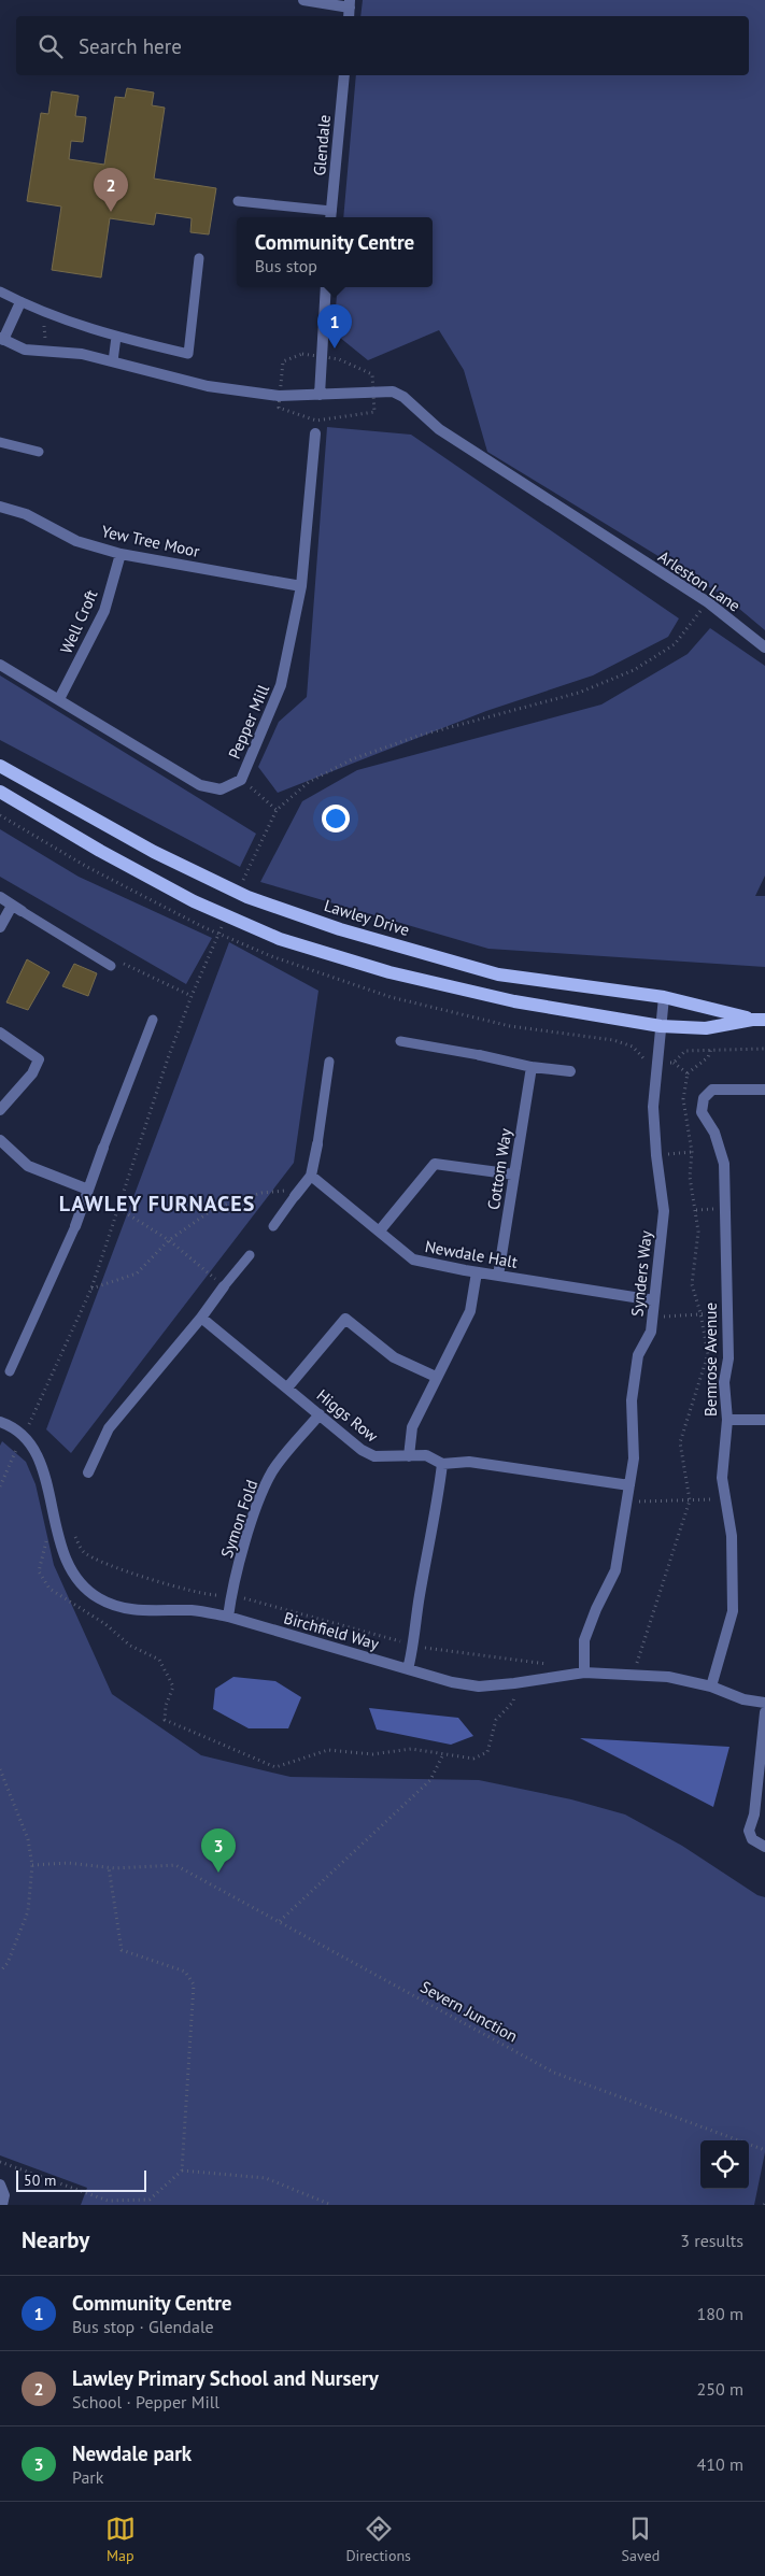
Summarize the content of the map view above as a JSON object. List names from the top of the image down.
{
  "streets": {
    "main road": ["Lawley Drive"],
    "street": [
      "Glendale",
      "Yew Tree Moor",
      "Arleston Lane",
      "Well Croft",
      "Pepper Mill",
      "Cottom Way",
      "Newdale Halt",
      "Synders Way",
      "Bemrose Avenue",
      "Higgs Row",
      "Symon Fold",
      "Birchfield Way"
    ],
    "path": ["Severn Junction"]
  },
  "crossings": [
    ["Yew Tree Moor", "Well Croft"],
    ["Yew Tree Moor", "Pepper Mill"],
    ["Well Croft", "Pepper Mill"],
    ["Lawley Drive", "Synders Way"],
    ["Cottom Way", "Newdale Halt"],
    ["Newdale Halt", "Synders Way"],
    ["Synders Way", "Higgs Row"],
    ["Synders Way", "Birchfield Way"],
    ["Bemrose Avenue", "Birchfield Way"],
    ["Higgs Row", "Symon Fold"],
    ["Symon Fold", "Birchfield Way"]
  ],
  "districts": ["LAWLEY FURNACES"],
  "scale_bar": "50 m",
  "page": {
    "search": "Search here",
    "pins": ["2", "1", "3"],
    "popup": ["Community Centre", "Bus stop"],
    "scale": "50 m",
    "heading": ["Nearby", "3 results"],
    "list": [
      {
        "mark": "1",
        "name": "Community Centre",
        "note": "Bus stop · Glendale",
        "value": "180 m"
      },
      {
        "mark": "2",
        "name": "Lawley Primary School and Nursery",
        "note": "School · Pepper Mill",
        "value": "250 m"
      },
      {
        "mark": "3",
        "name": "Newdale park",
        "note": "Park",
        "value": "410 m"
      }
    ],
    "nav": ["Map", "Directions", "Saved"]
  }
}
